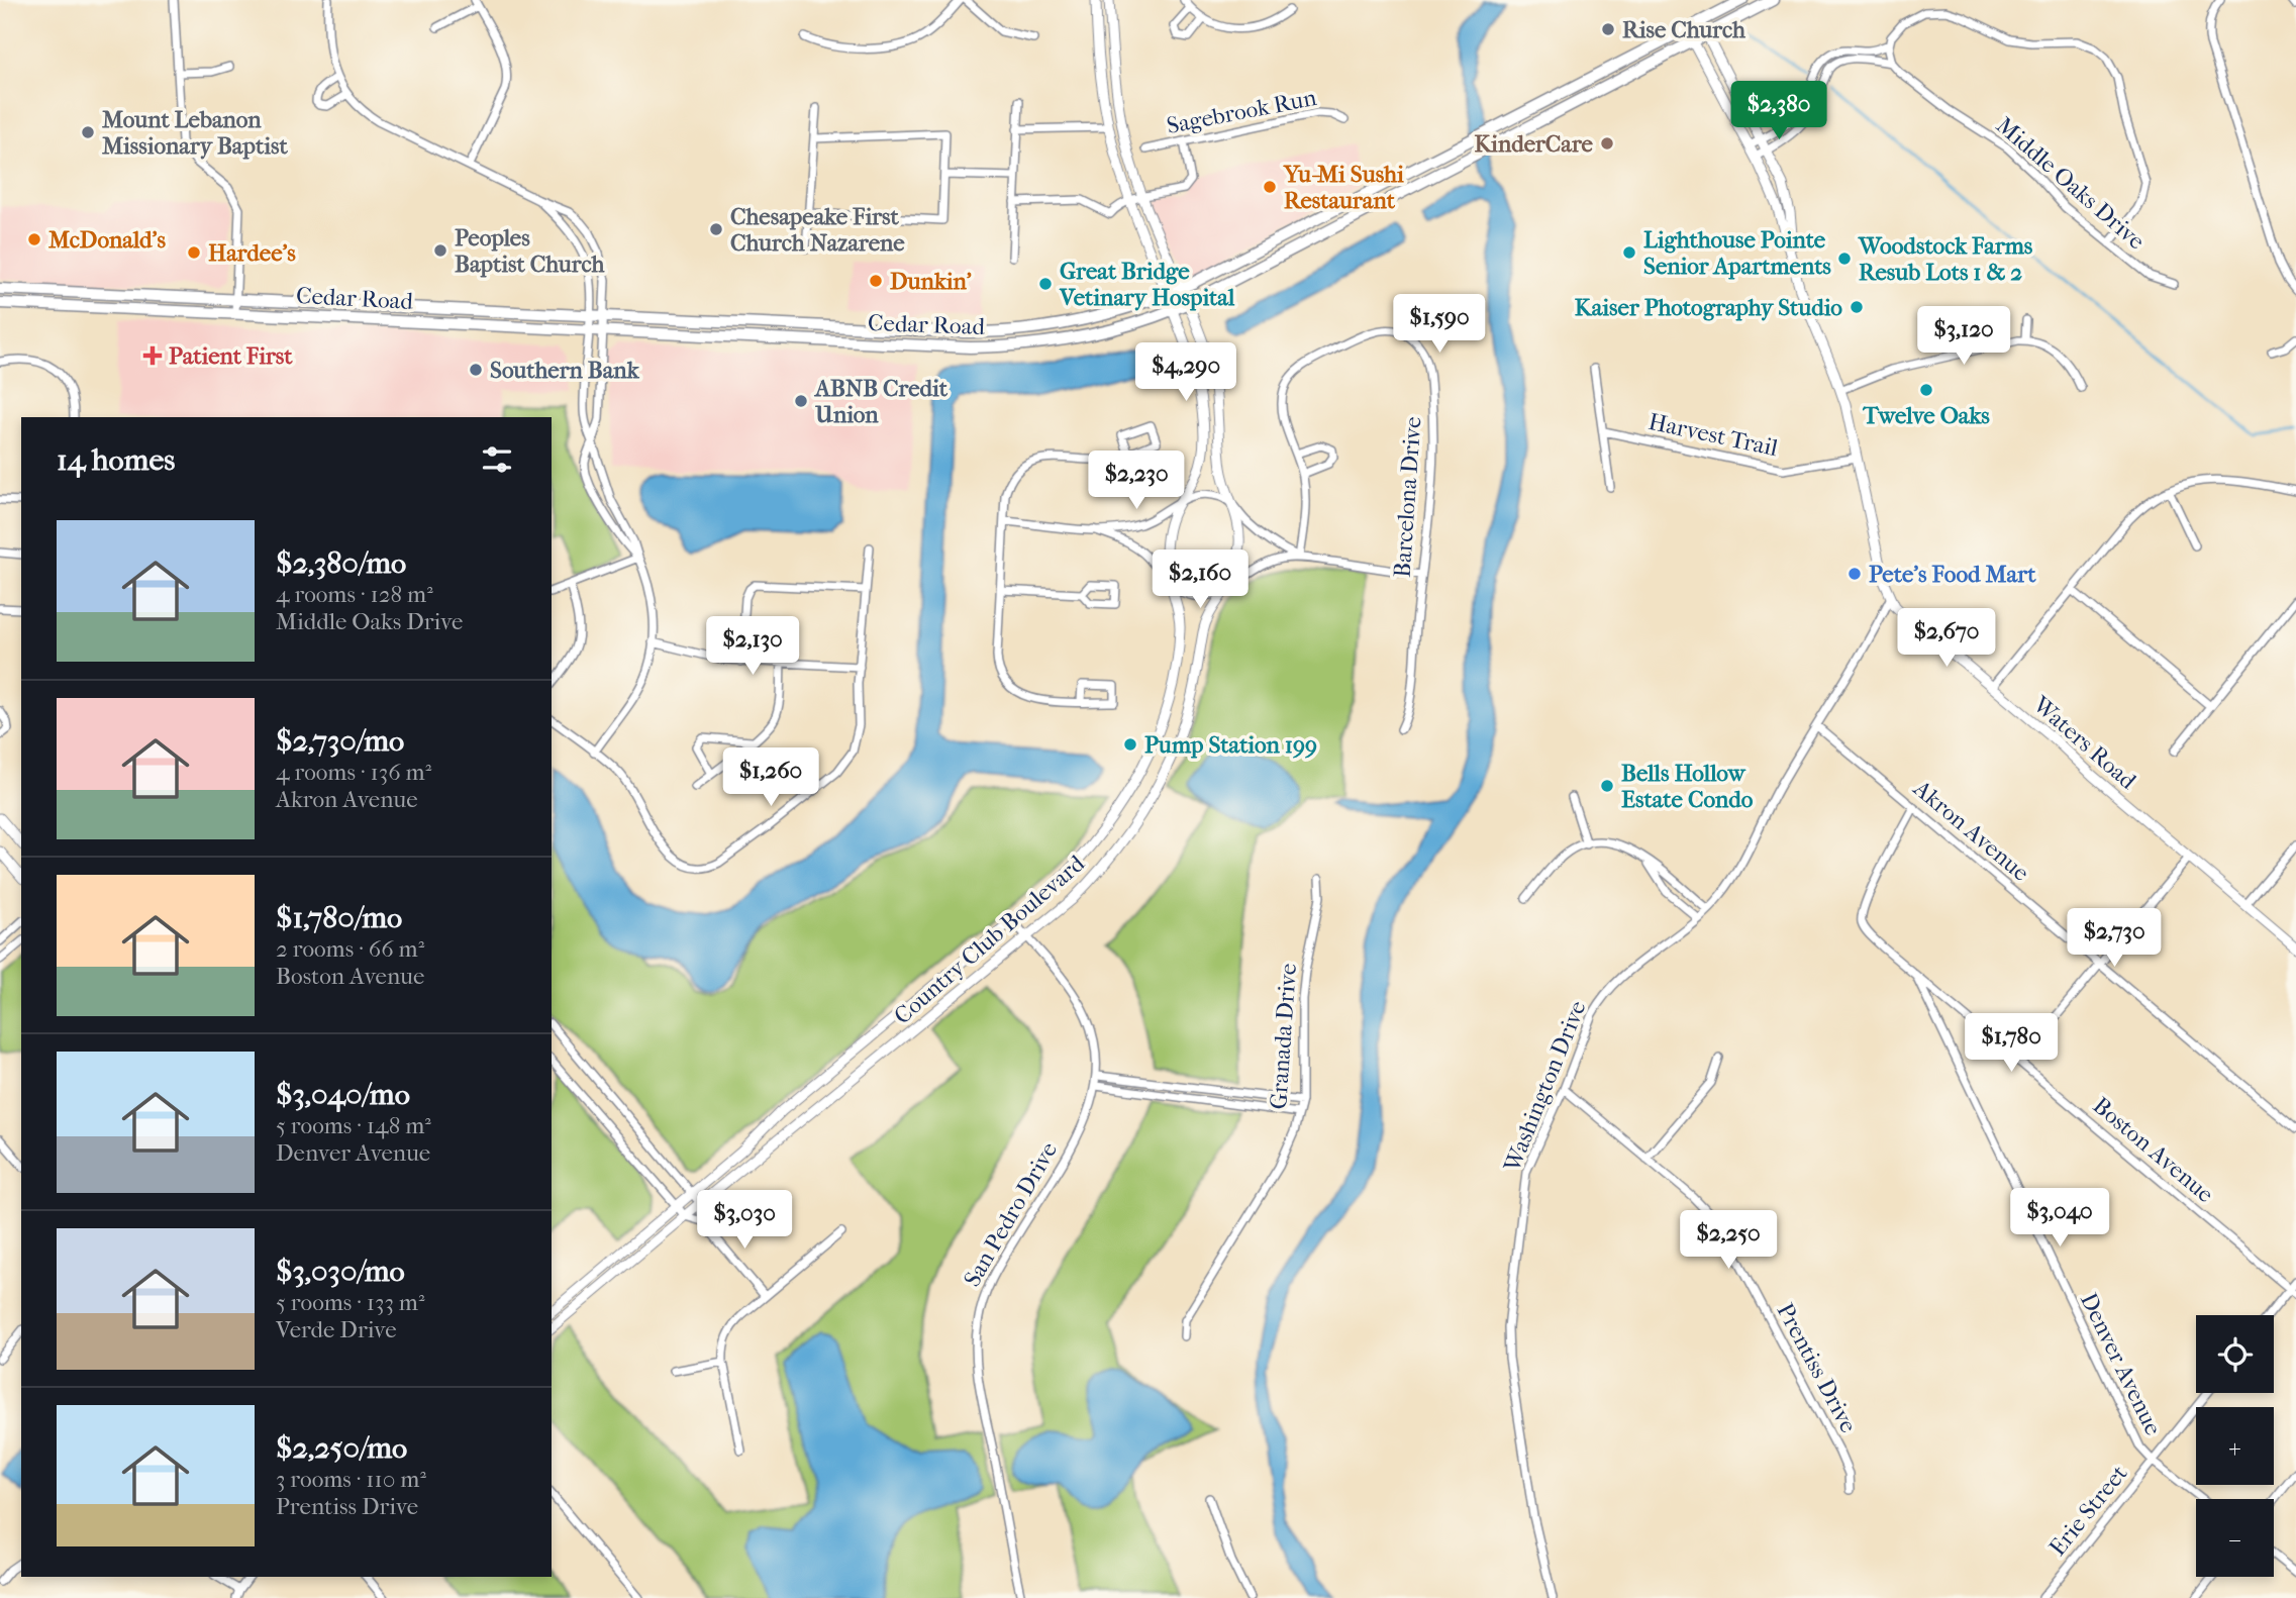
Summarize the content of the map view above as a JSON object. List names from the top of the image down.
{
  "streets": {
    "main road": ["Cedar Road"],
    "street": [
      "Sagebrook Run",
      "Middle Oaks Drive",
      "Harvest Trail",
      "Barcelona Drive",
      "Waters Road",
      "Akron Avenue",
      "Country Club Boulevard",
      "Granada Drive",
      "Washington Drive",
      "Boston Avenue",
      "San Pedro Drive",
      "Denver Avenue",
      "Prentiss Drive",
      "Erie Street"
    ]
  },
  "crossings": [
    ["Cedar Road", "Waters Road"],
    ["Cedar Road", "Country Club Boulevard"],
    ["Harvest Trail", "Waters Road"],
    ["Waters Road", "Washington Drive"],
    ["Akron Avenue", "Washington Drive"],
    ["Akron Avenue", "Boston Avenue"],
    ["Country Club Boulevard", "San Pedro Drive"],
    ["Washington Drive", "Prentiss Drive"],
    ["Boston Avenue", "Denver Avenue"],
    ["Denver Avenue", "Erie Street"]
  ],
  "places": {
    "other": [
      "Rise Church",
      "Mount Lebanon Missionary Baptist",
      "KinderCare",
      "Yu-Mi Sushi Restaurant",
      "Chesapeake First Church Nazarene",
      "McDonald's",
      "Peoples Baptist Church",
      "Hardee's",
      "Lighthouse Pointe Senior Apartments",
      "Woodstock Farms Resub Lots 1 & 2",
      "Dunkin'",
      "Great Bridge Vetinary Hospital",
      "Kaiser Photography Studio",
      "Southern Bank",
      "Twelve Oaks",
      "ABNB Credit Union",
      "Pete's Food Mart",
      "Pump Station 199",
      "Bells Hollow Estate Condo"
    ],
    "health": ["Patient First"]
  },
  "page": {
    "price": [
      "$2,380",
      "$1,590",
      "$3,120",
      "$4,290",
      "$2,230",
      "$2,160",
      "$2,670",
      "$2,130",
      "$1,260",
      "$2,730",
      "$1,780",
      "$3,040",
      "$3,030",
      "$2,250"
    ],
    "heading": "14 homes",
    "list": [
      {
        "name": "$2,380/mo",
        "note": "4 rooms · 128 m² · Middle Oaks Drive"
      },
      {
        "name": "$2,730/mo",
        "note": "4 rooms · 136 m² · Akron Avenue"
      },
      {
        "name": "$1,780/mo",
        "note": "2 rooms · 66 m² · Boston Avenue"
      },
      {
        "name": "$3,040/mo",
        "note": "5 rooms · 148 m² · Denver Avenue"
      },
      {
        "name": "$3,030/mo",
        "note": "5 rooms · 133 m² · Verde Drive"
      },
      {
        "name": "$2,250/mo",
        "note": "3 rooms · 110 m² · Prentiss Drive"
      }
    ],
    "map_buttons": ["+", "−"]
  }
}
